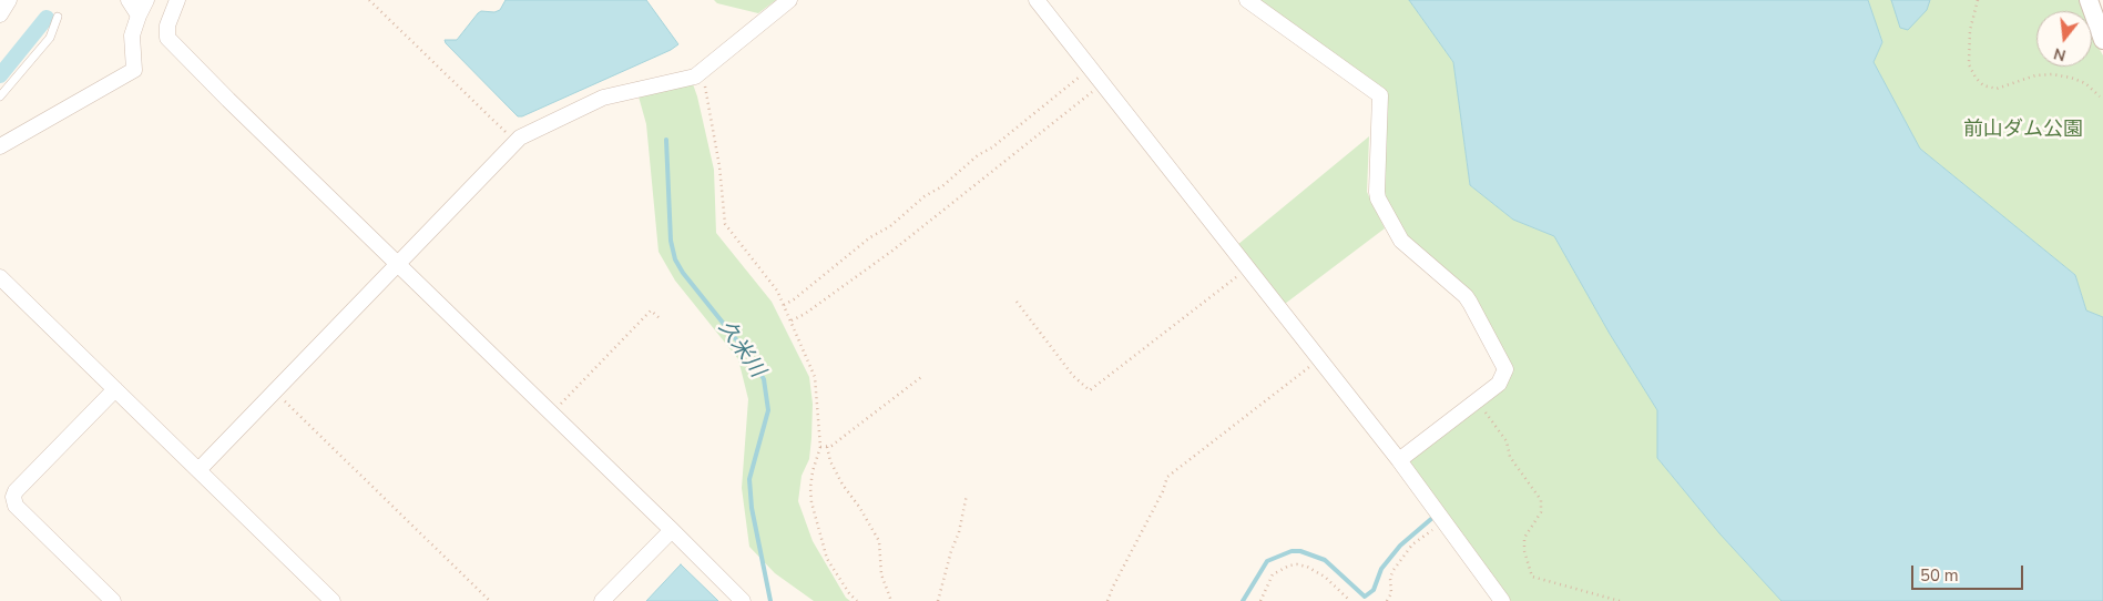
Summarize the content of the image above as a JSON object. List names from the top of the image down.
{
  "water": ["久米川"],
  "parks": ["前山ダム公園"],
  "scale_bar": "50 m",
  "north": "bottom"
}
